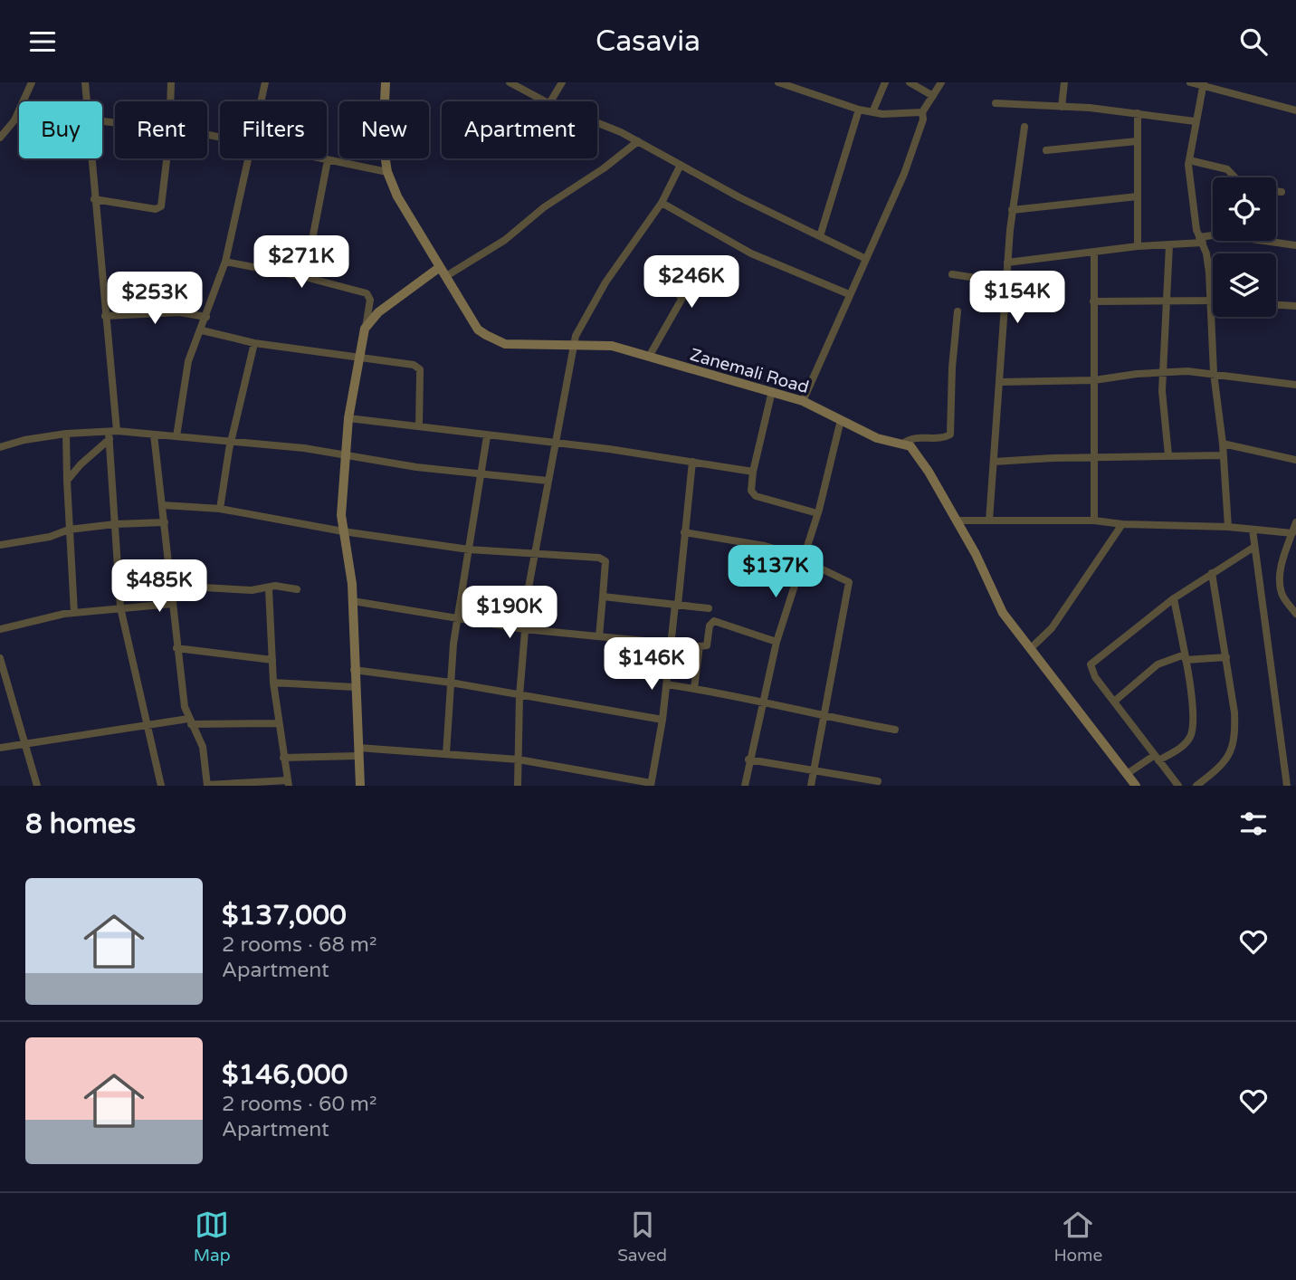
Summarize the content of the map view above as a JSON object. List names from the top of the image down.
{
  "streets": {
    "street": ["Zanemali Road"]
  },
  "page": {
    "header": "Casavia",
    "chip": [
      "Buy",
      "Rent",
      "Filters",
      "New",
      "Apartment"
    ],
    "price": [
      "$271K",
      "$246K",
      "$154K",
      "$253K",
      "$137K",
      "$485K",
      "$190K",
      "$146K"
    ],
    "heading": "8 homes",
    "list": [
      {
        "name": "$137,000",
        "note": "2 rooms · 68 m² · Apartment"
      },
      {
        "name": "$146,000",
        "note": "2 rooms · 60 m² · Apartment"
      }
    ],
    "tabs": ["Map", "Saved", "Home"]
  }
}
